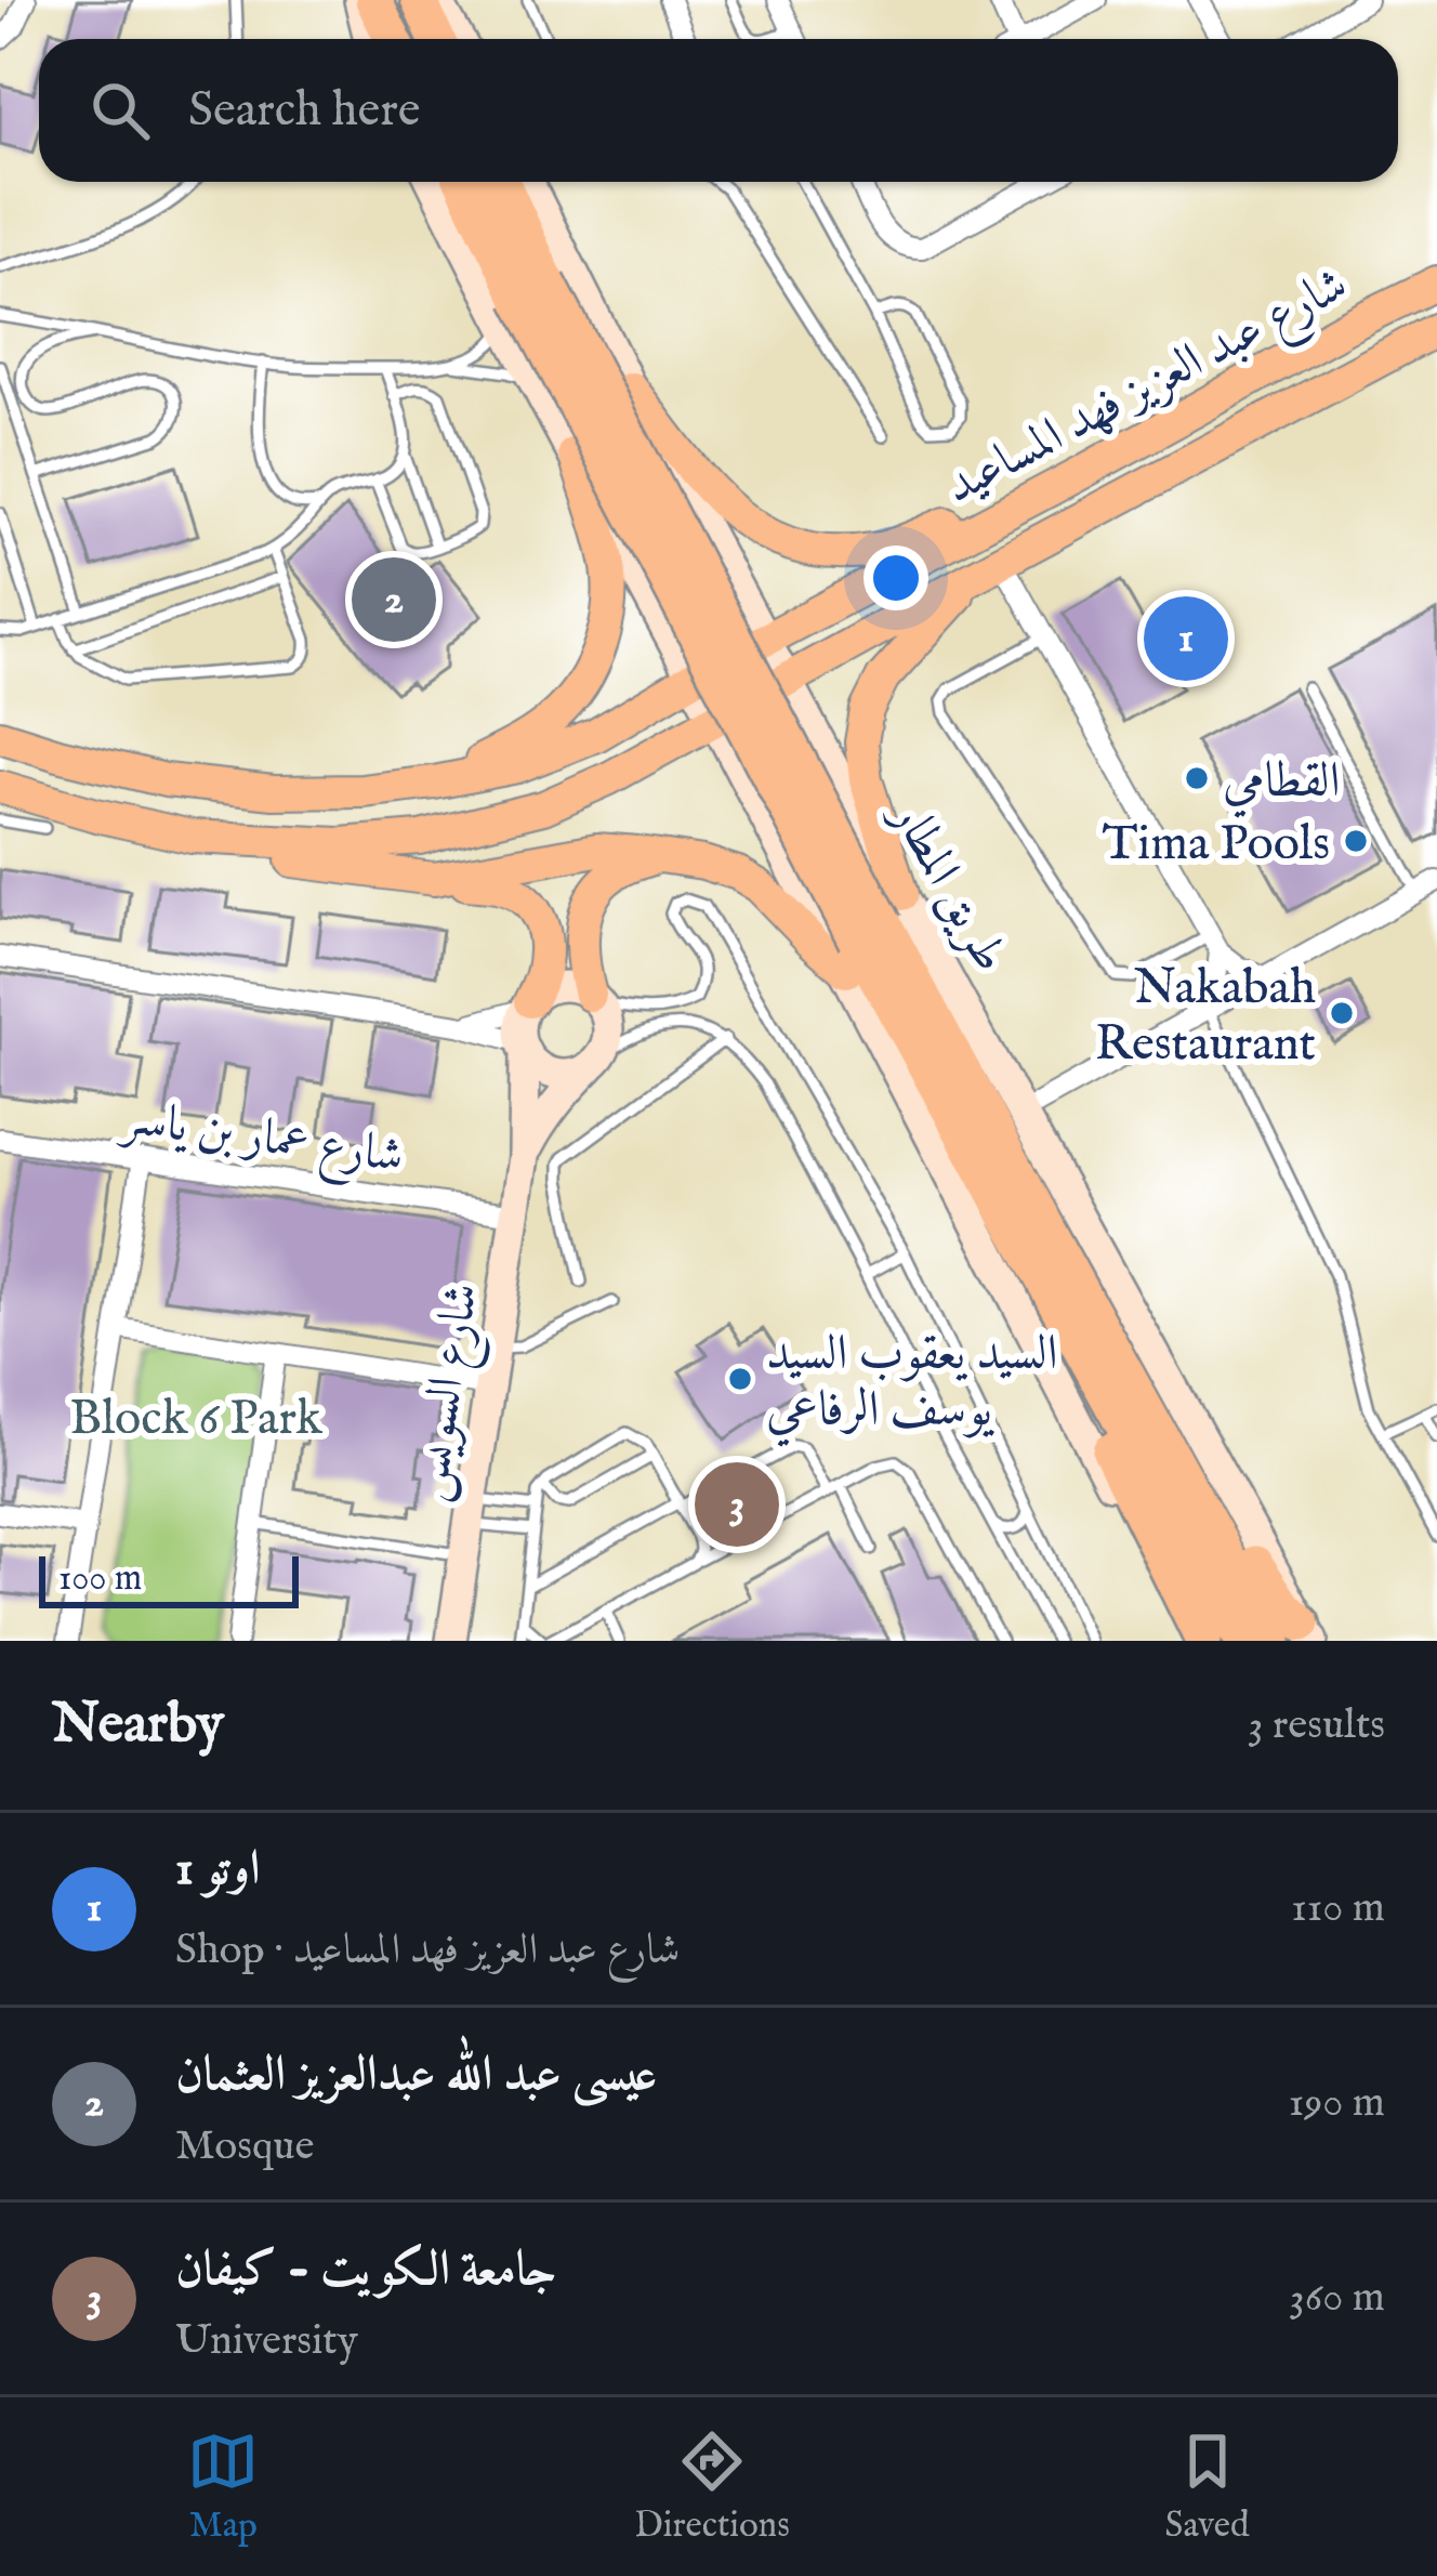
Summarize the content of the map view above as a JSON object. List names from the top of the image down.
{
  "streets": {
    "highway": ["طريق المطار"],
    "main road": ["شارع عبد العزيز فهد المساعيد", "شارع السويس"],
    "street": ["شارع عمار بن ياسر"]
  },
  "crossings": [
    ["شارع عبد العزيز فهد المساعيد", "طريق المطار"],
    ["شارع عمار بن ياسر", "شارع السويس"]
  ],
  "parks": ["Block 6 Park"],
  "places": [
    "القطامي",
    "Tima Pools",
    "Nakabah Restaurant",
    "السيد يعقوب السيد يوسف الرفاعي"
  ],
  "scale_bar": "100 m",
  "page": {
    "search": "Search here",
    "pins": ["2", "1", "3"],
    "scale": "100 m",
    "heading": ["Nearby", "3 results"],
    "list": [
      {
        "mark": "1",
        "name": "اوتو 1",
        "note": "Shop · شارع عبد العزيز فهد المساعيد",
        "value": "110 m"
      },
      {
        "mark": "2",
        "name": "عيسى عبد الله عبدالعزيز العثمان",
        "note": "Mosque",
        "value": "190 m"
      },
      {
        "mark": "3",
        "name": "جامعة الكويت - كيفان",
        "note": "University",
        "value": "360 m"
      }
    ],
    "nav": ["Map", "Directions", "Saved"]
  }
}
